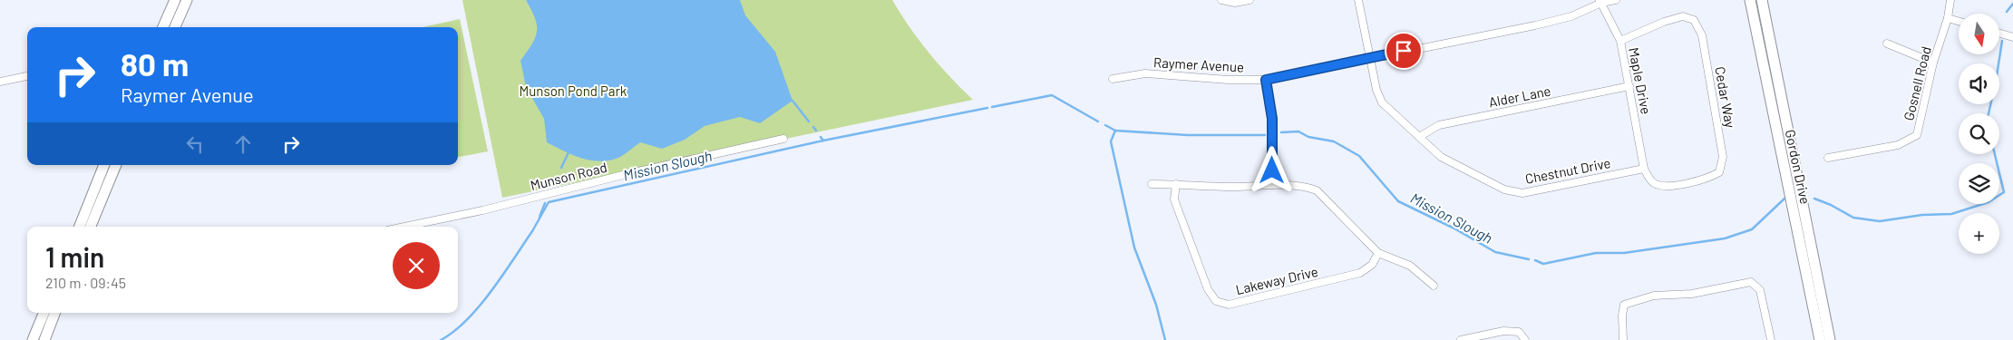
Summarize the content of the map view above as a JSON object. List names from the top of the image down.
{
  "streets": {
    "main road": ["Gordon Drive"],
    "street": [
      "Raymer Avenue",
      "Maple Drive",
      "Gosnell Road",
      "Alder Lane",
      "Cedar Way",
      "Chestnut Drive",
      "Munson Road",
      "Lakeway Drive"
    ]
  },
  "crossings": [
    ["Raymer Avenue", "Maple Drive"],
    ["Raymer Avenue", "Chestnut Drive"],
    ["Maple Drive", "Alder Lane"],
    ["Maple Drive", "Cedar Way"],
    ["Maple Drive", "Chestnut Drive"],
    ["Alder Lane", "Chestnut Drive"],
    ["Cedar Way", "Chestnut Drive"]
  ],
  "water": ["Mission Slough"],
  "parks": ["Munson Pond Park"],
  "north": "bottom",
  "page": {
    "map_buttons": "+",
    "turn": ["80 m", "Raymer Avenue"],
    "heading": ["1 min", "210 m · 09:45"]
  }
}
